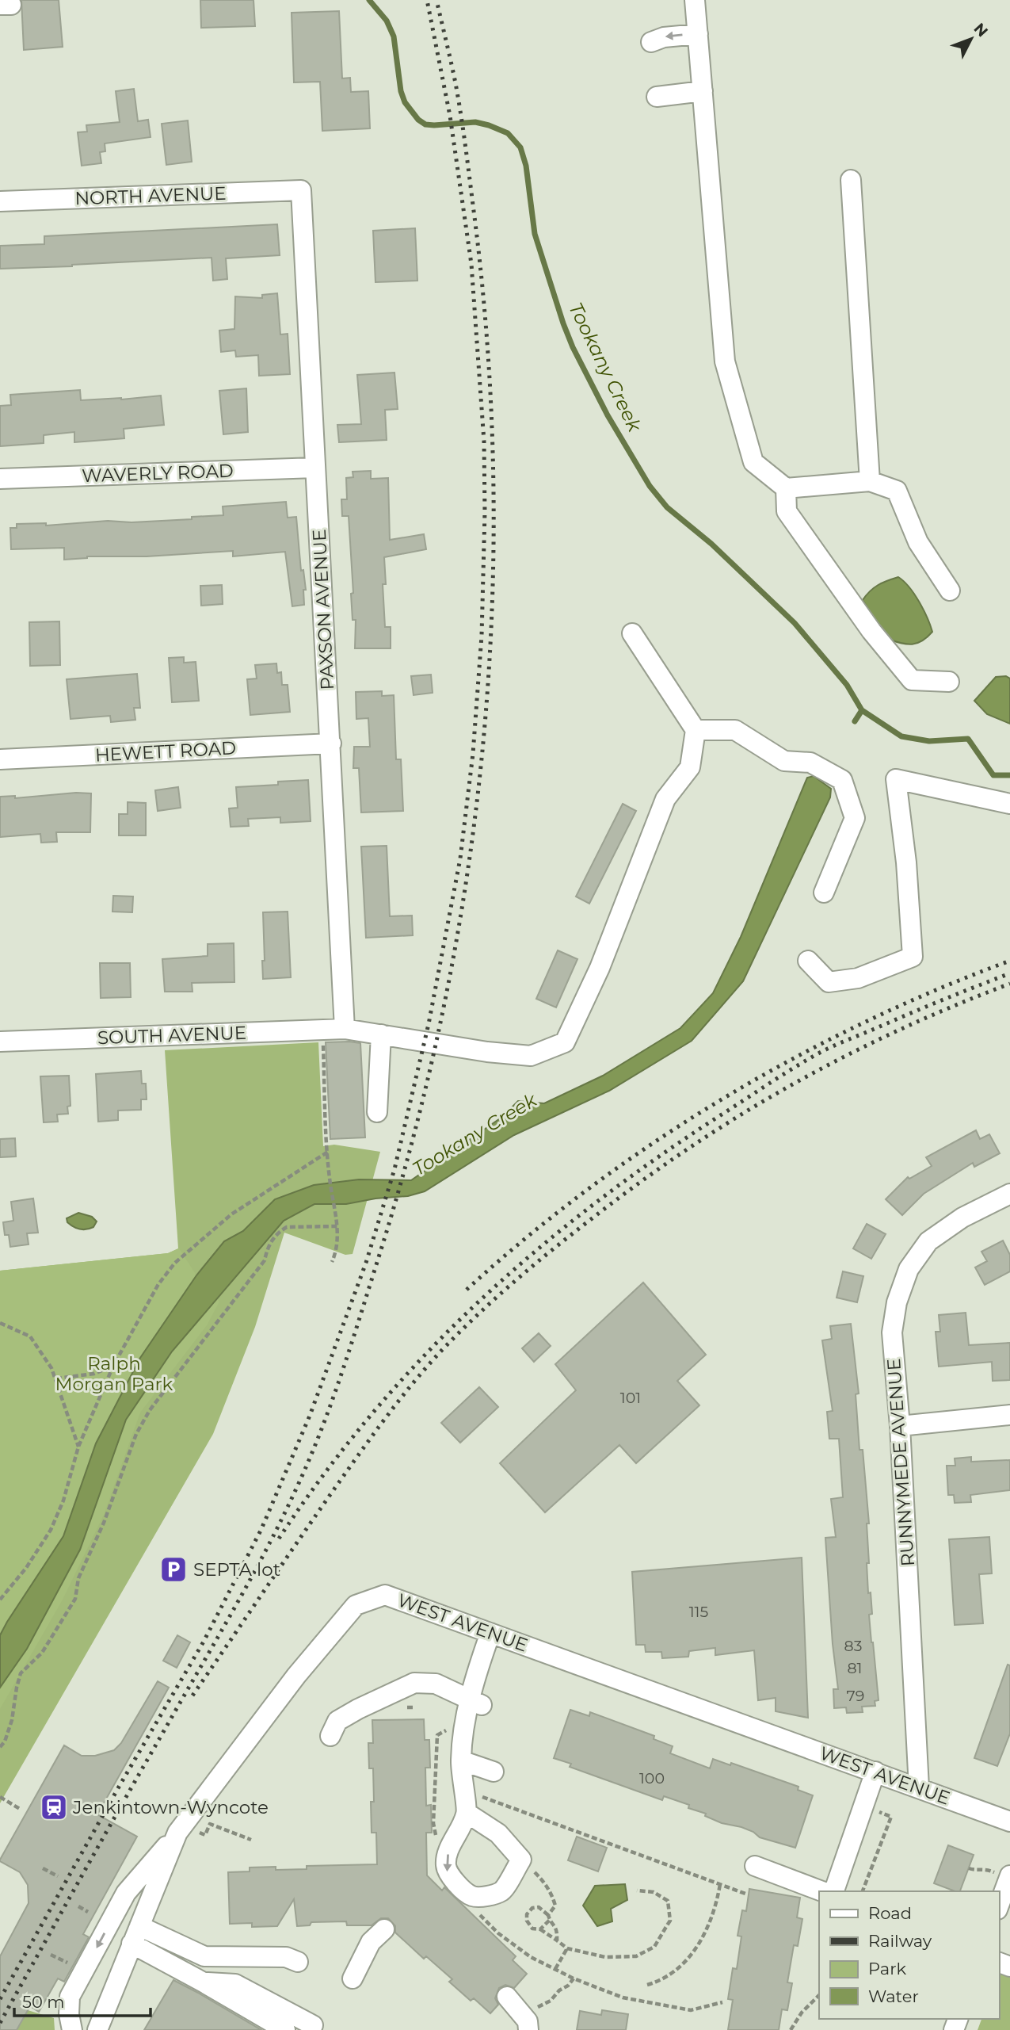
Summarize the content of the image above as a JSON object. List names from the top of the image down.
{
  "streets": {
    "street": [
      "NORTH AVENUE",
      "WAVERLY ROAD",
      "PAXSON AVENUE",
      "HEWETT ROAD",
      "SOUTH AVENUE",
      "RUNNYMEDE AVENUE",
      "WEST AVENUE"
    ]
  },
  "crossings": [
    ["NORTH AVENUE", "PAXSON AVENUE"],
    ["WAVERLY ROAD", "PAXSON AVENUE"],
    ["PAXSON AVENUE", "HEWETT ROAD"],
    ["PAXSON AVENUE", "SOUTH AVENUE"],
    ["RUNNYMEDE AVENUE", "WEST AVENUE"]
  ],
  "water": ["Tookany Creek"],
  "parks": ["Ralph Morgan Park"],
  "places": {
    "parking": ["SEPTA lot"],
    "station": ["Jenkintown-Wyncote"]
  },
  "house_numbers": [
    "101",
    "115",
    "83",
    "81",
    "79",
    "100"
  ],
  "legend": [
    "Road",
    "Railway",
    "Park",
    "Water"
  ],
  "scale_bar": "50 m",
  "north": "top right"
}
